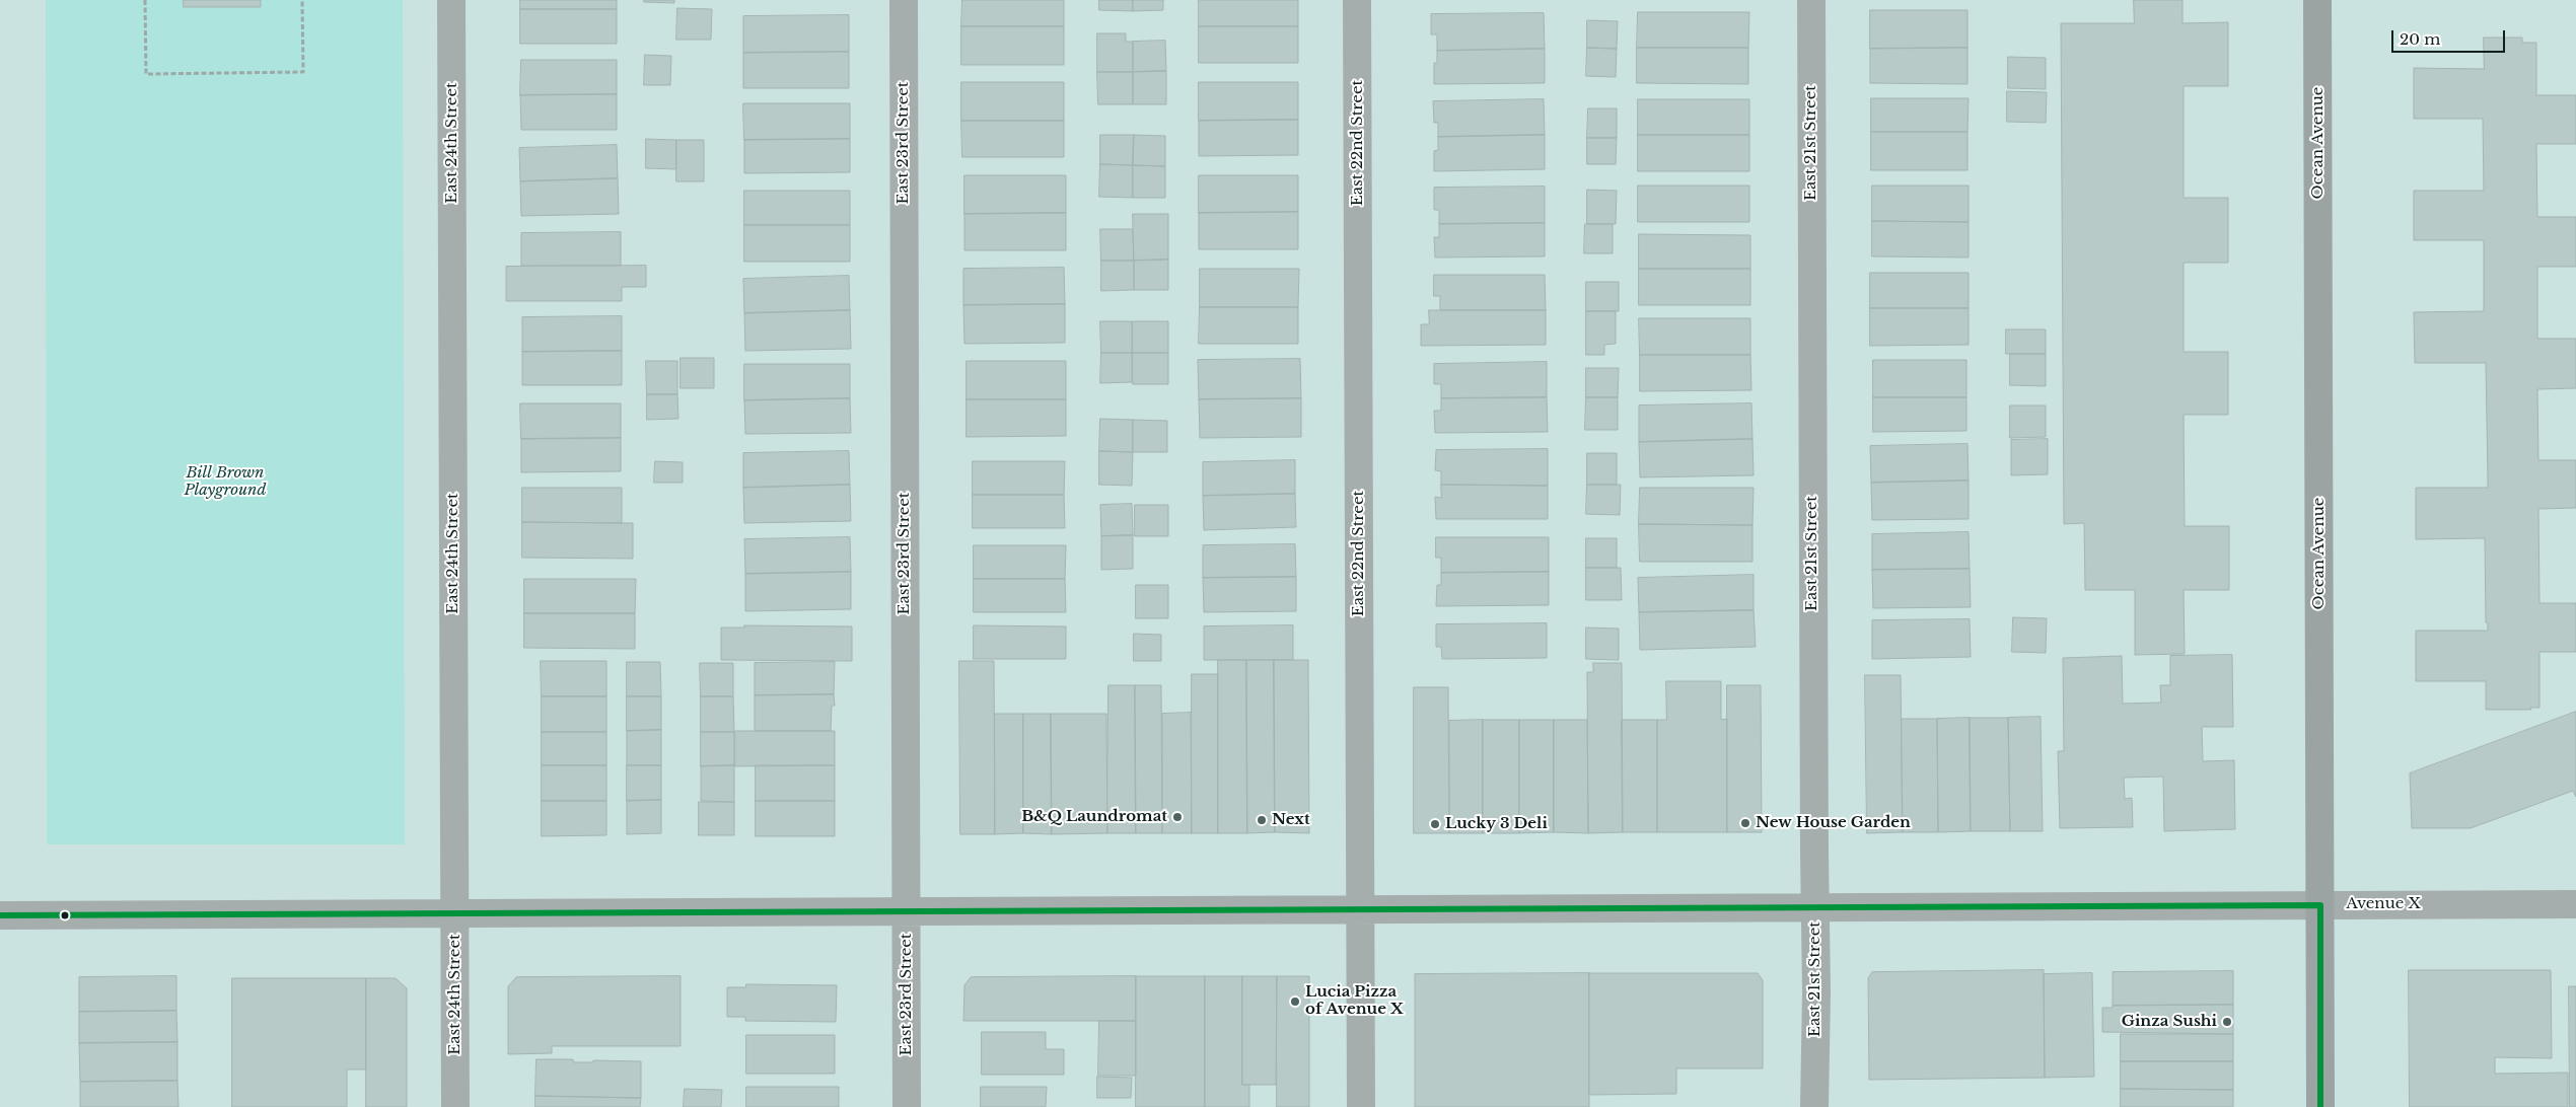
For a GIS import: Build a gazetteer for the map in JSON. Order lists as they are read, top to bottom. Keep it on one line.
{"streets":{"main road":["Ocean Avenue"],"street":["East 24th Street","East 23rd Street","East 22nd Street","East 21st Street","Avenue X"]},"crossings":[["East 24th Street","Avenue X"],["East 23rd Street","Avenue X"],["East 22nd Street","Avenue X"],["East 21st Street","Avenue X"],["Ocean Avenue","Avenue X"]],"parks":["Bill Brown Playground"],"places":["B&Q Laundromat","Next","New House Garden","Lucky 3 Deli","Lucia Pizza of Avenue X","Ginza Sushi"],"scale_bar":"20 m"}
